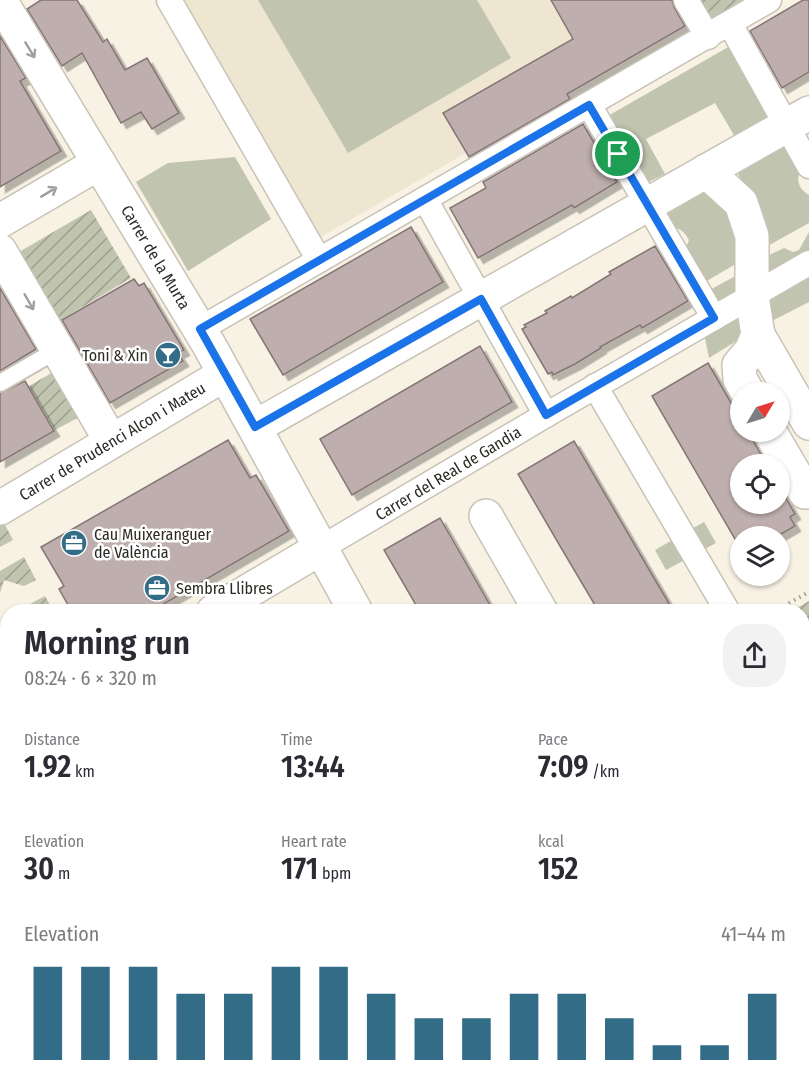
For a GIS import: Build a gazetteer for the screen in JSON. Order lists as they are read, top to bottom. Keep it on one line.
{"streets":{"street":["Carrer de la Murta","Carrer de Prudenci Alcon i Mateu","Carrer del Real de Gandia"]},"crossings":[["Carrer de la Murta","Carrer de Prudenci Alcon i Mateu"],["Carrer de la Murta","Carrer del Real de Gandia"]],"places":{"bar":["Toni & Xin"],"office":["Cau Muixeranguer de València","Sembra Llibres"]},"north":"top right","page":{"heading":["Morning run","08:24 · 6 × 320 m"],"stats":[["Distance","1.92 km"],["Time","13:44"],["Pace","7:09 /km"],["Elevation","30 m"],["Heart rate","171 bpm"],["kcal","152"]],"chart":["Elevation","41–44 m"]}}
